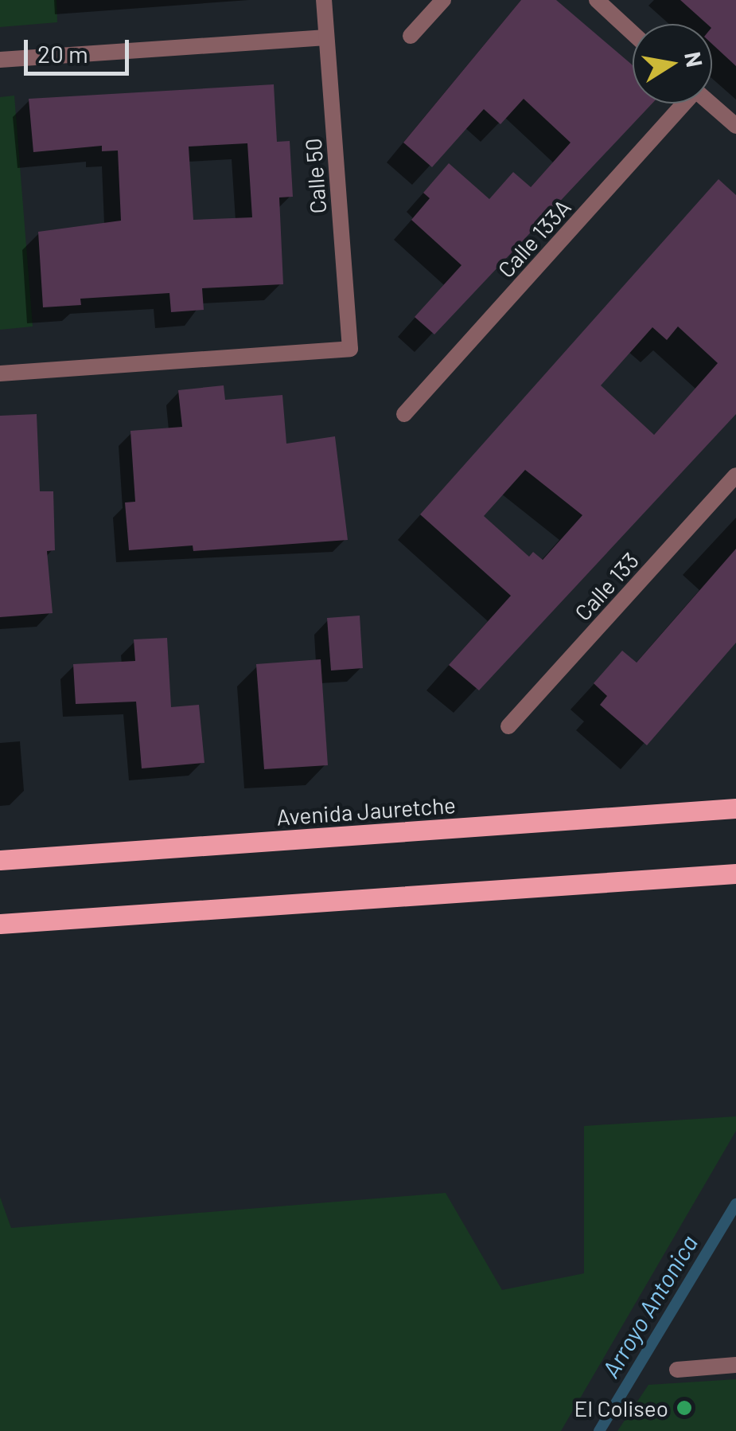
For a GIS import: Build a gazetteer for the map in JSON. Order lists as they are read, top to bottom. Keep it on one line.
{"streets":{"main road":["Avenida Jauretche"],"street":["Calle 50","Calle 133A","Calle 133"]},"water":["Arroyo Antonica"],"places":["El Coliseo"],"scale_bar":"20 m","north":"right"}
